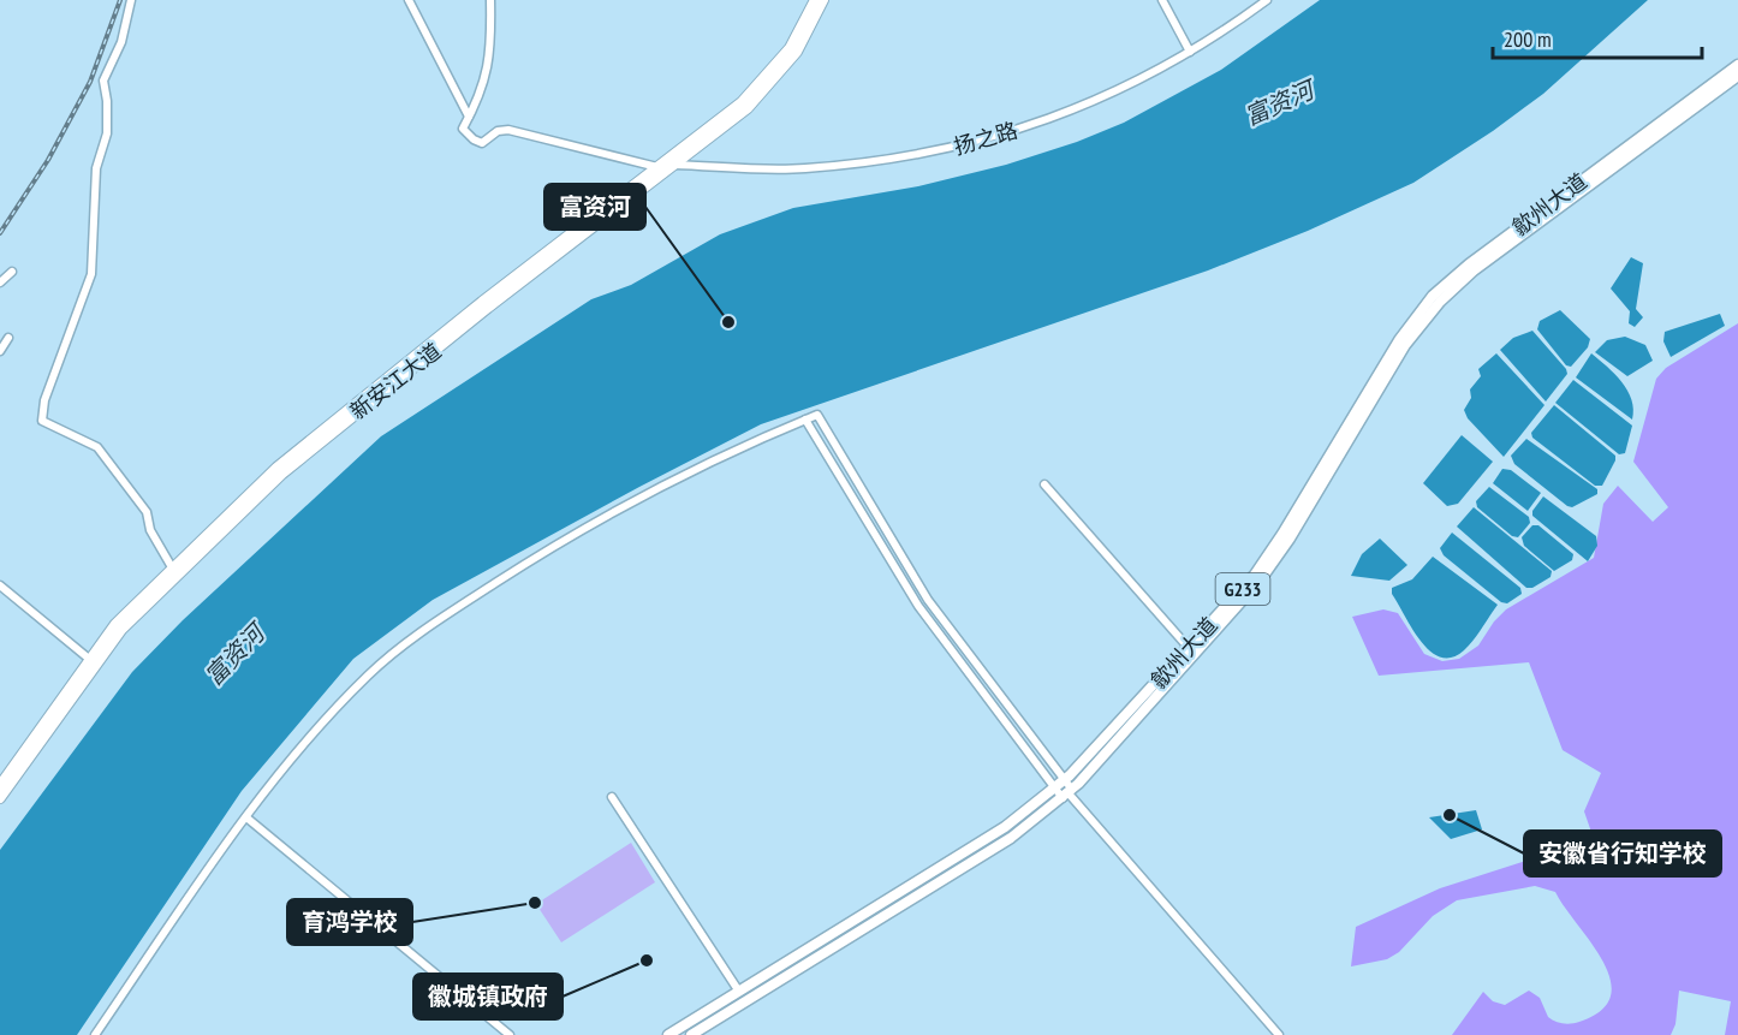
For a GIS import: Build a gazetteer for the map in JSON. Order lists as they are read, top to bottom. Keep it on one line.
{"streets":{"highway":["歙州大道","G233"],"main road":["新安江大道"],"street":["扬之路"]},"crossings":[["扬之路","新安江大道"]],"water":["富资河"],"places":["富资河","安徽省行知学校","育鸿学校","徽城镇政府"],"scale_bar":"200 m"}
